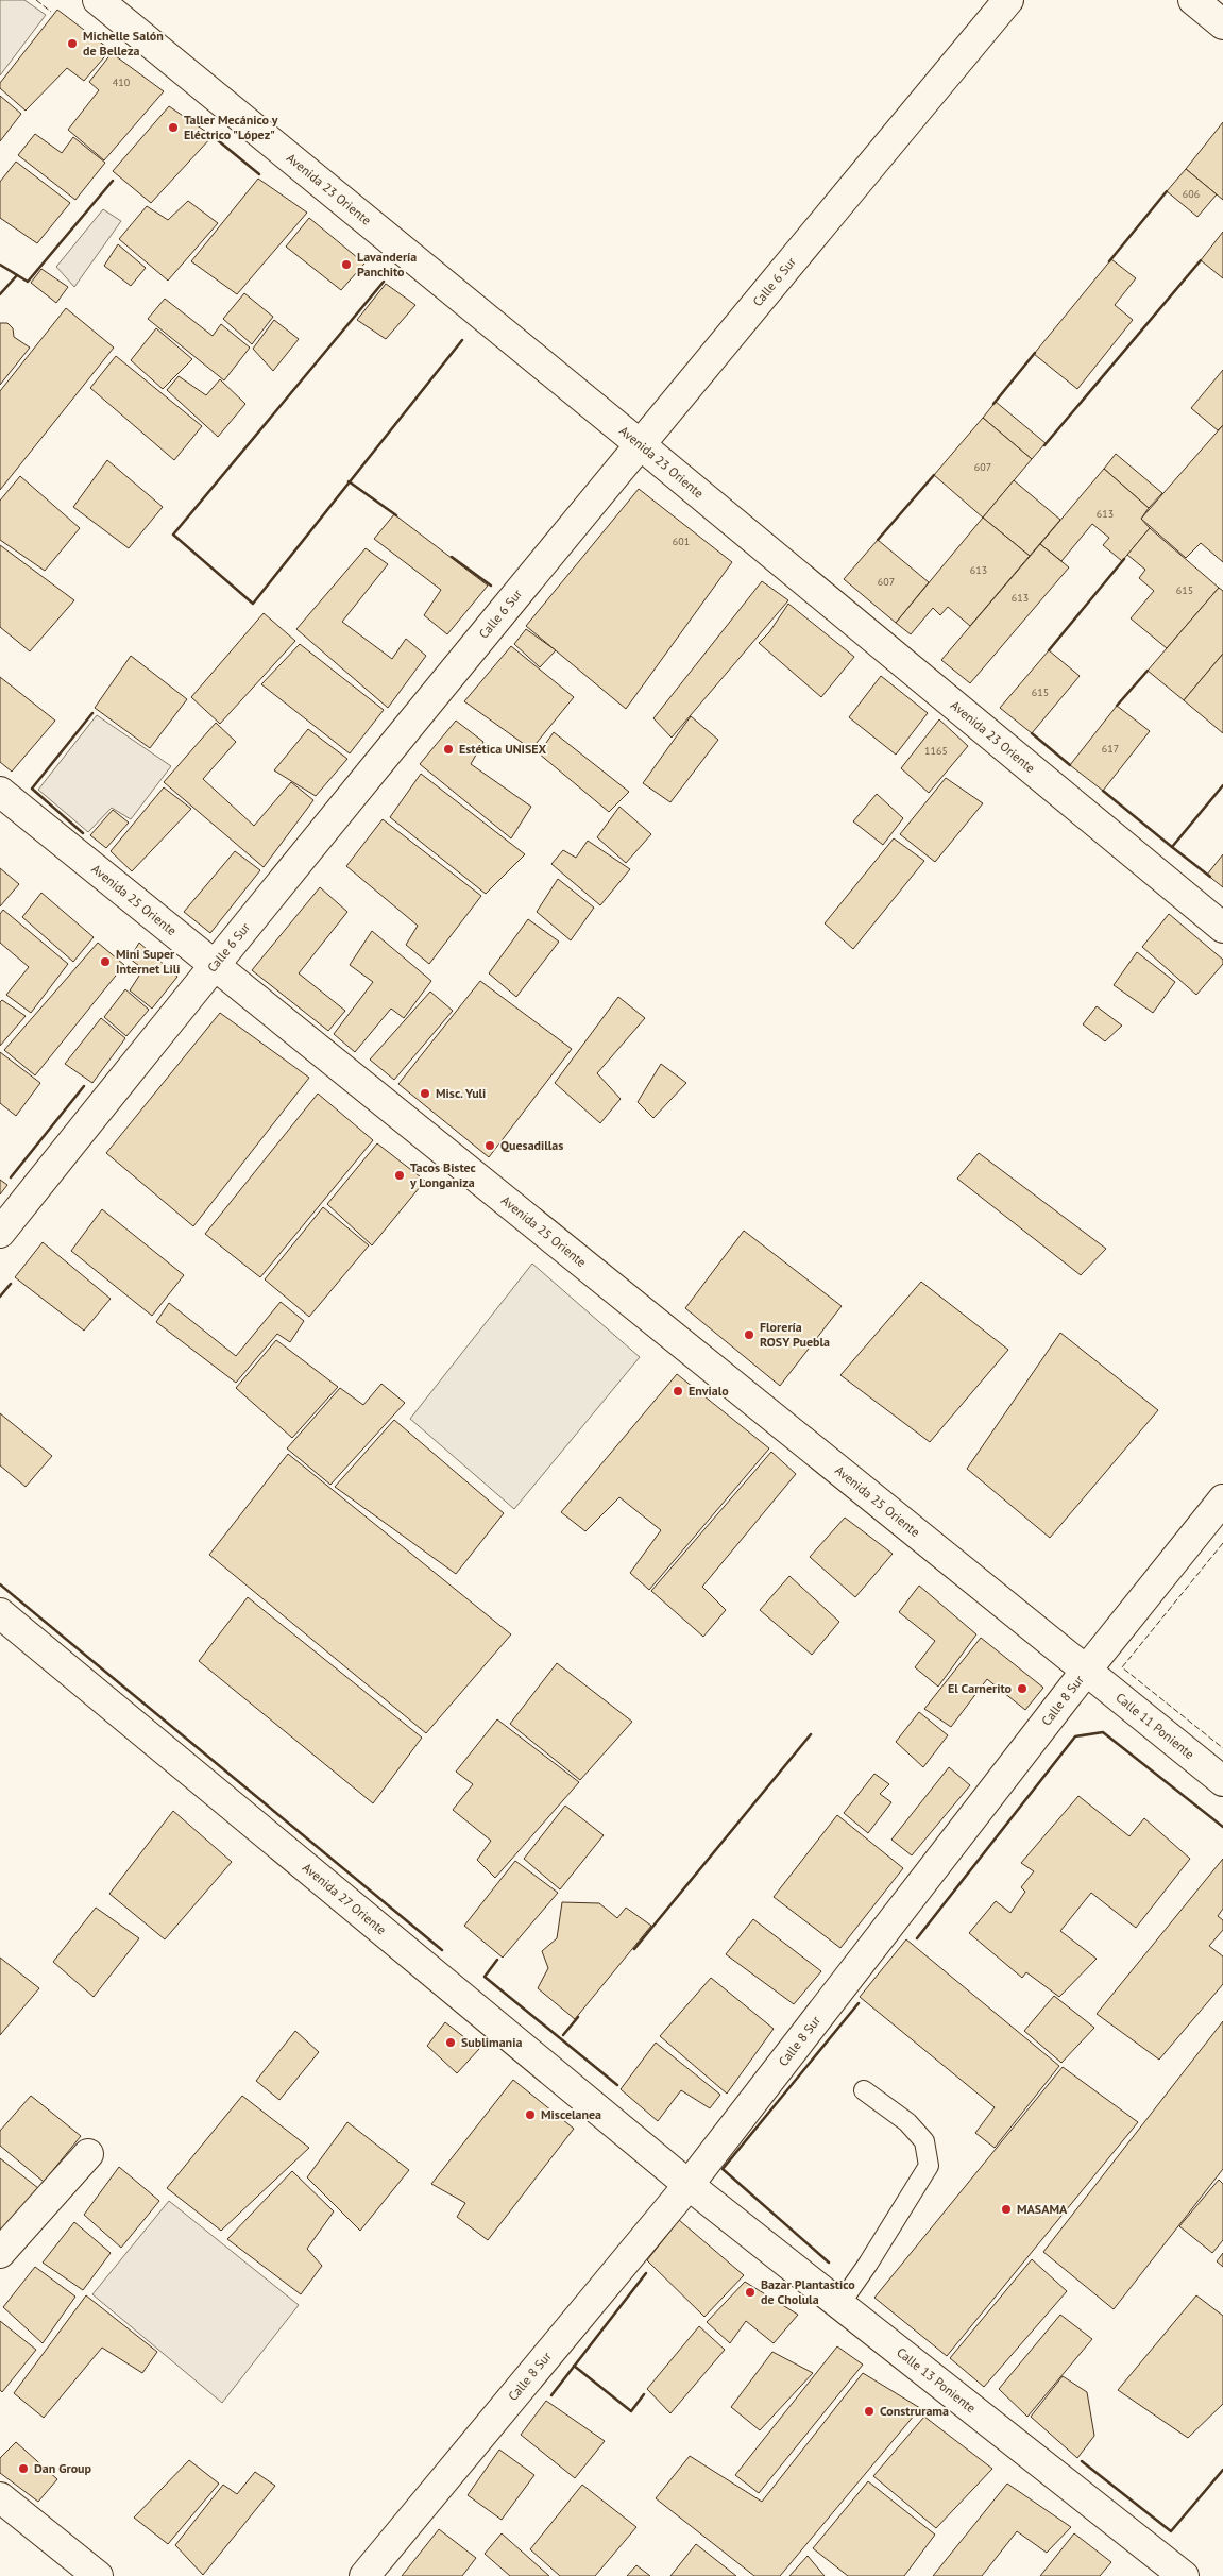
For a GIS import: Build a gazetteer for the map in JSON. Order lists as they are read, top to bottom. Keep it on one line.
{"streets":{"street":["Avenida 23 Oriente","Calle 6 Sur","Avenida 25 Oriente","Calle 8 Sur","Calle 11 Poniente","Avenida 27 Oriente","Calle 13 Poniente"]},"crossings":[["Avenida 23 Oriente","Calle 6 Sur"],["Calle 6 Sur","Avenida 25 Oriente"],["Avenida 25 Oriente","Calle 8 Sur"],["Avenida 25 Oriente","Calle 11 Poniente"],["Calle 8 Sur","Calle 11 Poniente"],["Calle 8 Sur","Avenida 27 Oriente"],["Calle 8 Sur","Calle 13 Poniente"],["Avenida 27 Oriente","Calle 13 Poniente"]],"places":["Michelle Salón de Belleza","Taller Mecánico y Eléctrico \"López\"","Lavandería Panchito","Estética UNISEX","Mini Super Internet Lili","Misc. Yuli","Quesadillas","Tacos Bistec y Longaniza","Florería ROSY Puebla","Envialo","El Carnerito","Sublimania","Miscelanea","MASAMA","Bazar Plantastico de Cholula","Construrama","Dan Group"],"house_numbers":["410","606","607","613","601","613","607","615","613","615","617","1165"]}
